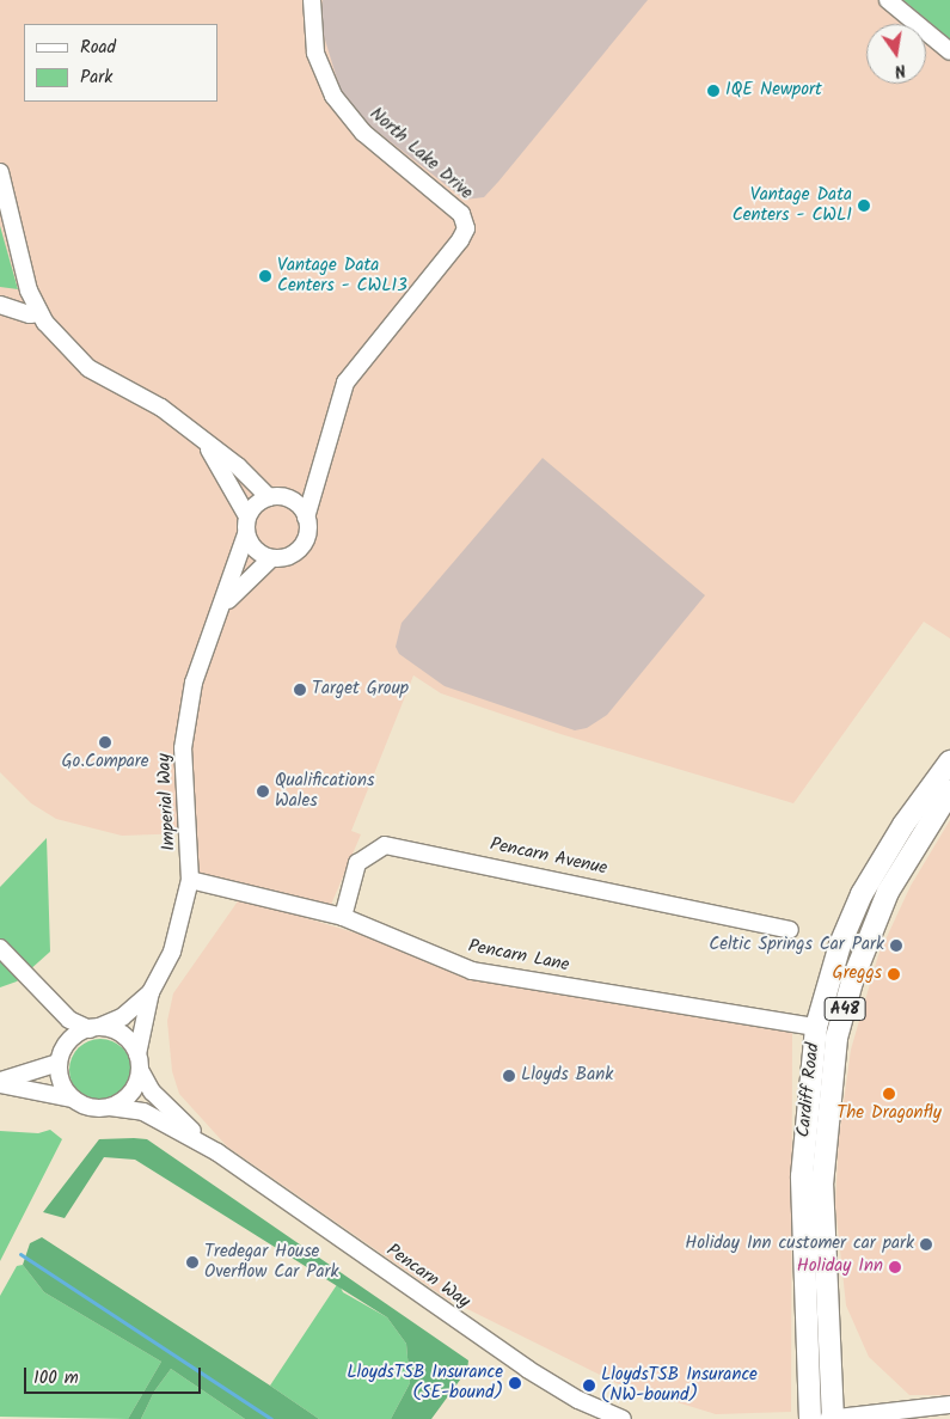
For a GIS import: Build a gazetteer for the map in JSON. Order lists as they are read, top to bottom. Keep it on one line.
{"streets":{"main road":["A48","Cardiff Road"],"street":["North Lake Drive","Imperial Way","Pencarn Avenue","Pencarn Lane","Pencarn Way"]},"crossings":[["North Lake Drive","Imperial Way"],["Imperial Way","Pencarn Lane"],["Imperial Way","Pencarn Way"],["Pencarn Avenue","Pencarn Lane"],["Pencarn Lane","Cardiff Road"]],"places":["IQE Newport","Vantage Data Centers - CWL1","Vantage Data Centers - CWL13","Target Group","Go.Compare","Qualifications Wales","Celtic Springs Car Park","Greggs","Lloyds Bank","The Dragonfly","Holiday Inn customer car park","Tredegar House Overflow Car Park","Holiday Inn","LloydsTSB Insurance (SE-bound)","LloydsTSB Insurance (NW-bound)"],"legend":["Road","Park"],"scale_bar":"100 m","north":"bottom"}
